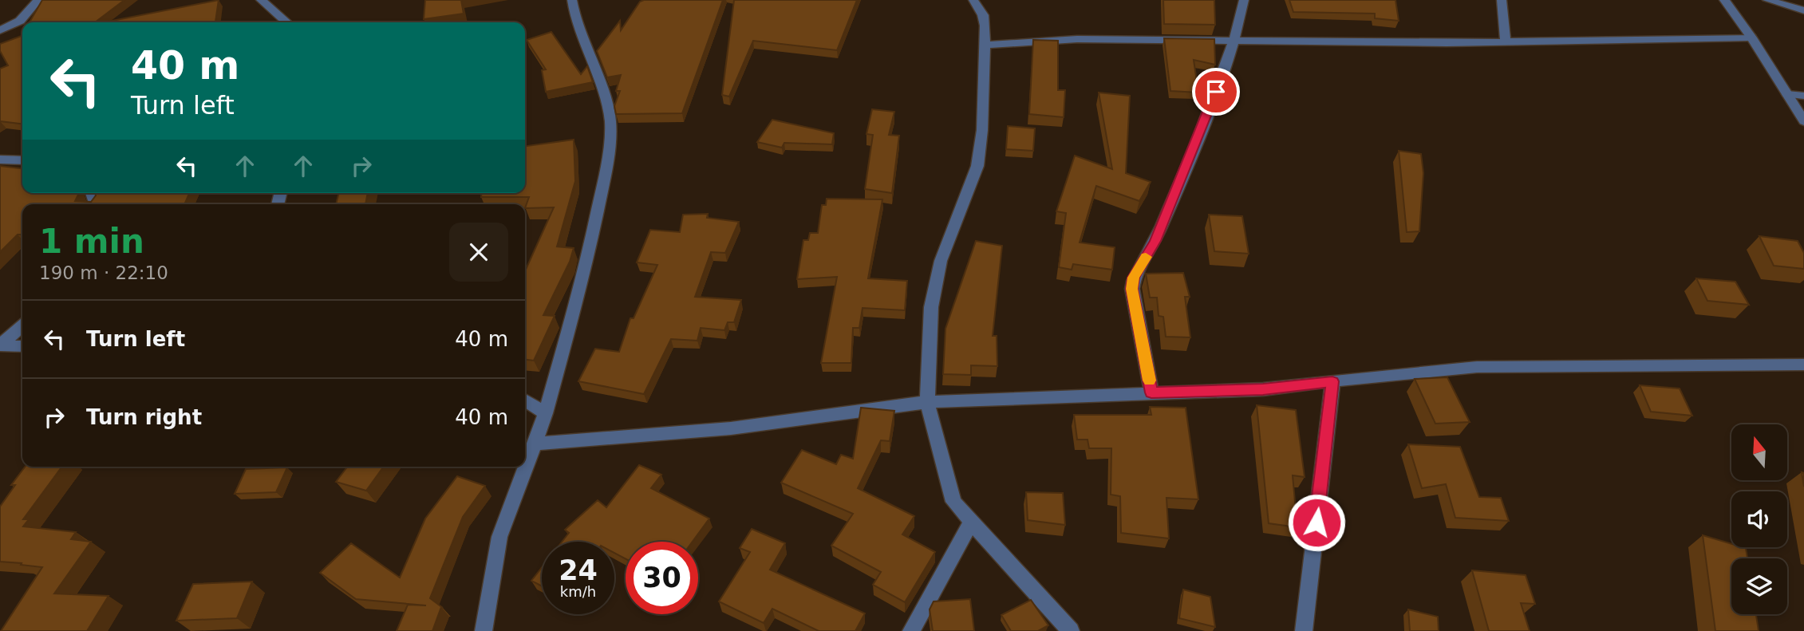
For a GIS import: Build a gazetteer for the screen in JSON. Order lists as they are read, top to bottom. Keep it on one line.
{"north":"top","page":{"turn":["40 m","Turn left"],"heading":["1 min","190 m · 22:10"],"list":[{"name":"Turn left","value":"40 m"},{"name":"Turn right","value":"40 m"}],"speed":"24 km/h","limit":"30"}}
